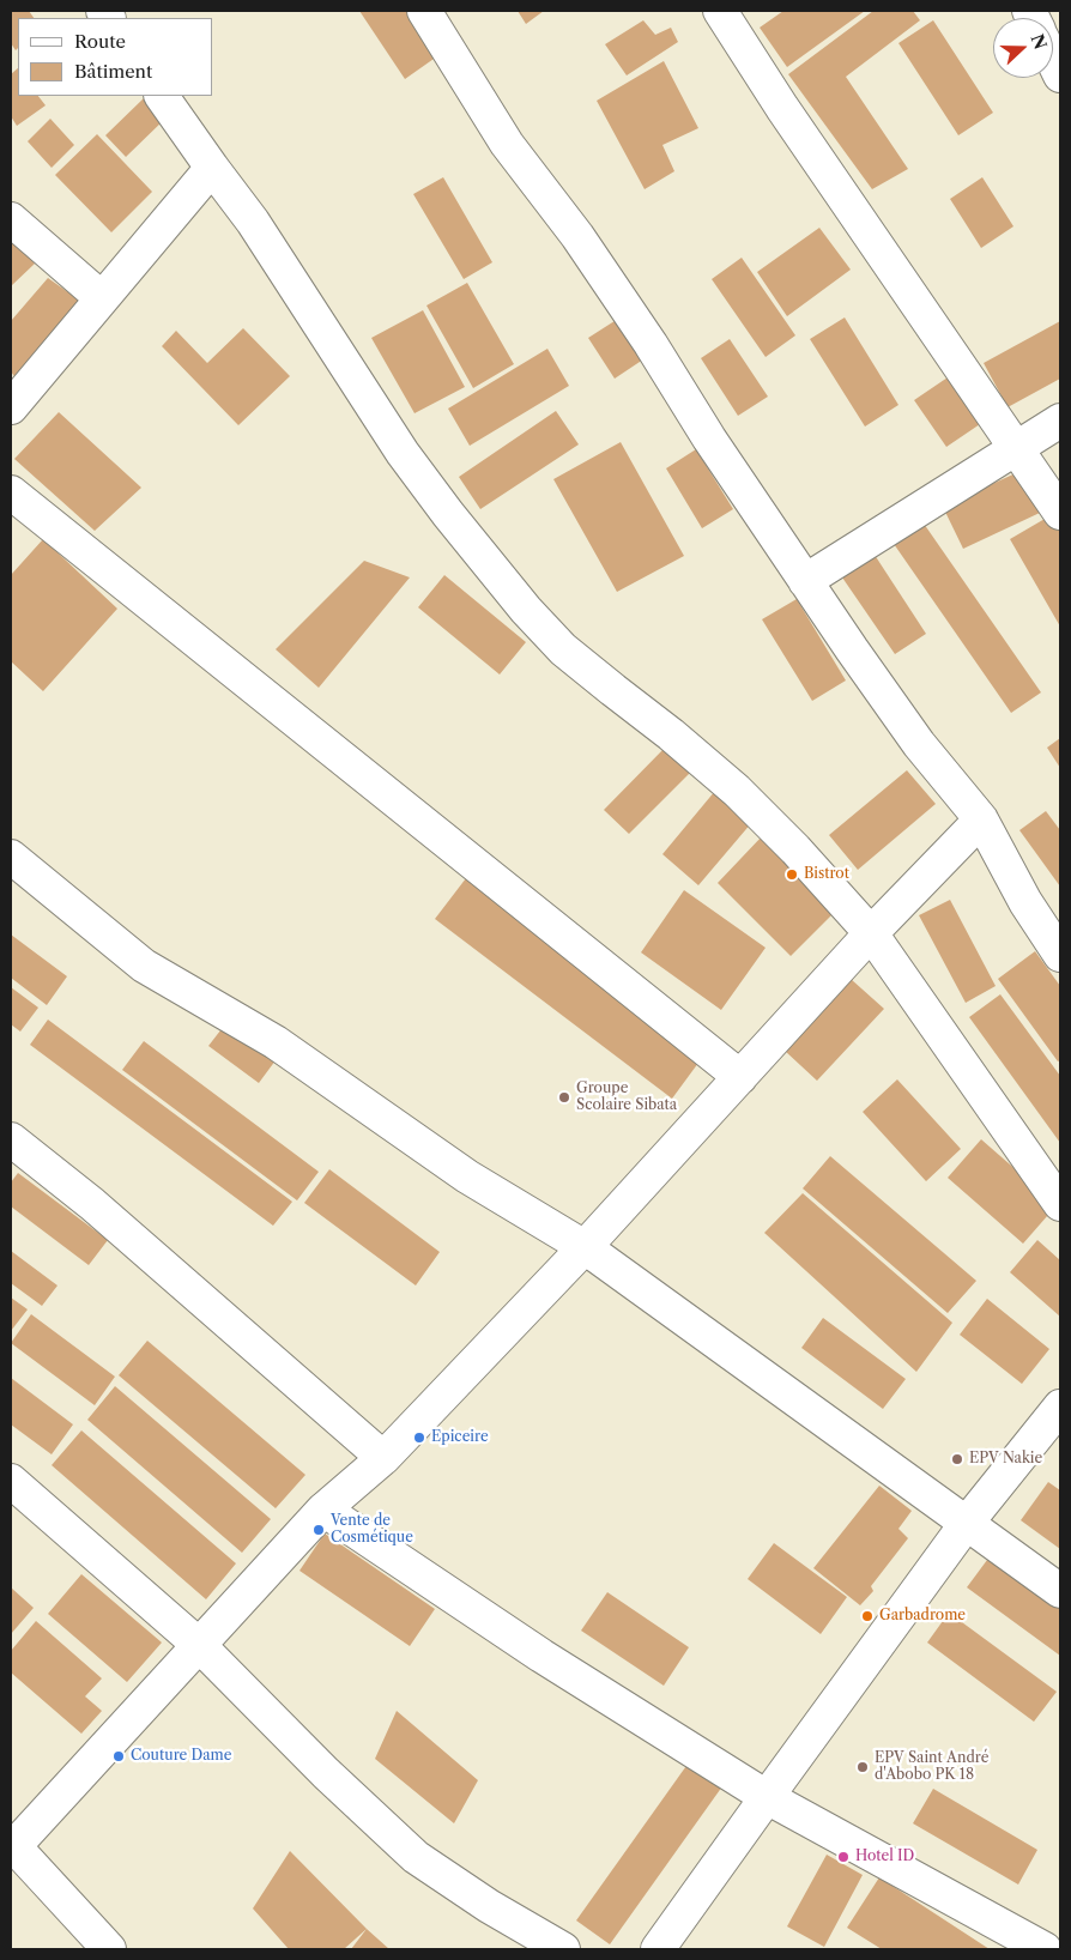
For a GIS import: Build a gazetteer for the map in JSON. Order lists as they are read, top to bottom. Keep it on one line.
{"places":["Bistrot","Groupe Scolaire Sibata","Epiceire","EPV Nakie","Vente de Cosmétique","Garbadrome","Couture Dame","EPV Saint André d'Abobo PK 18","Hotel ID"],"legend":["Route","Bâtiment"],"north":"right"}
